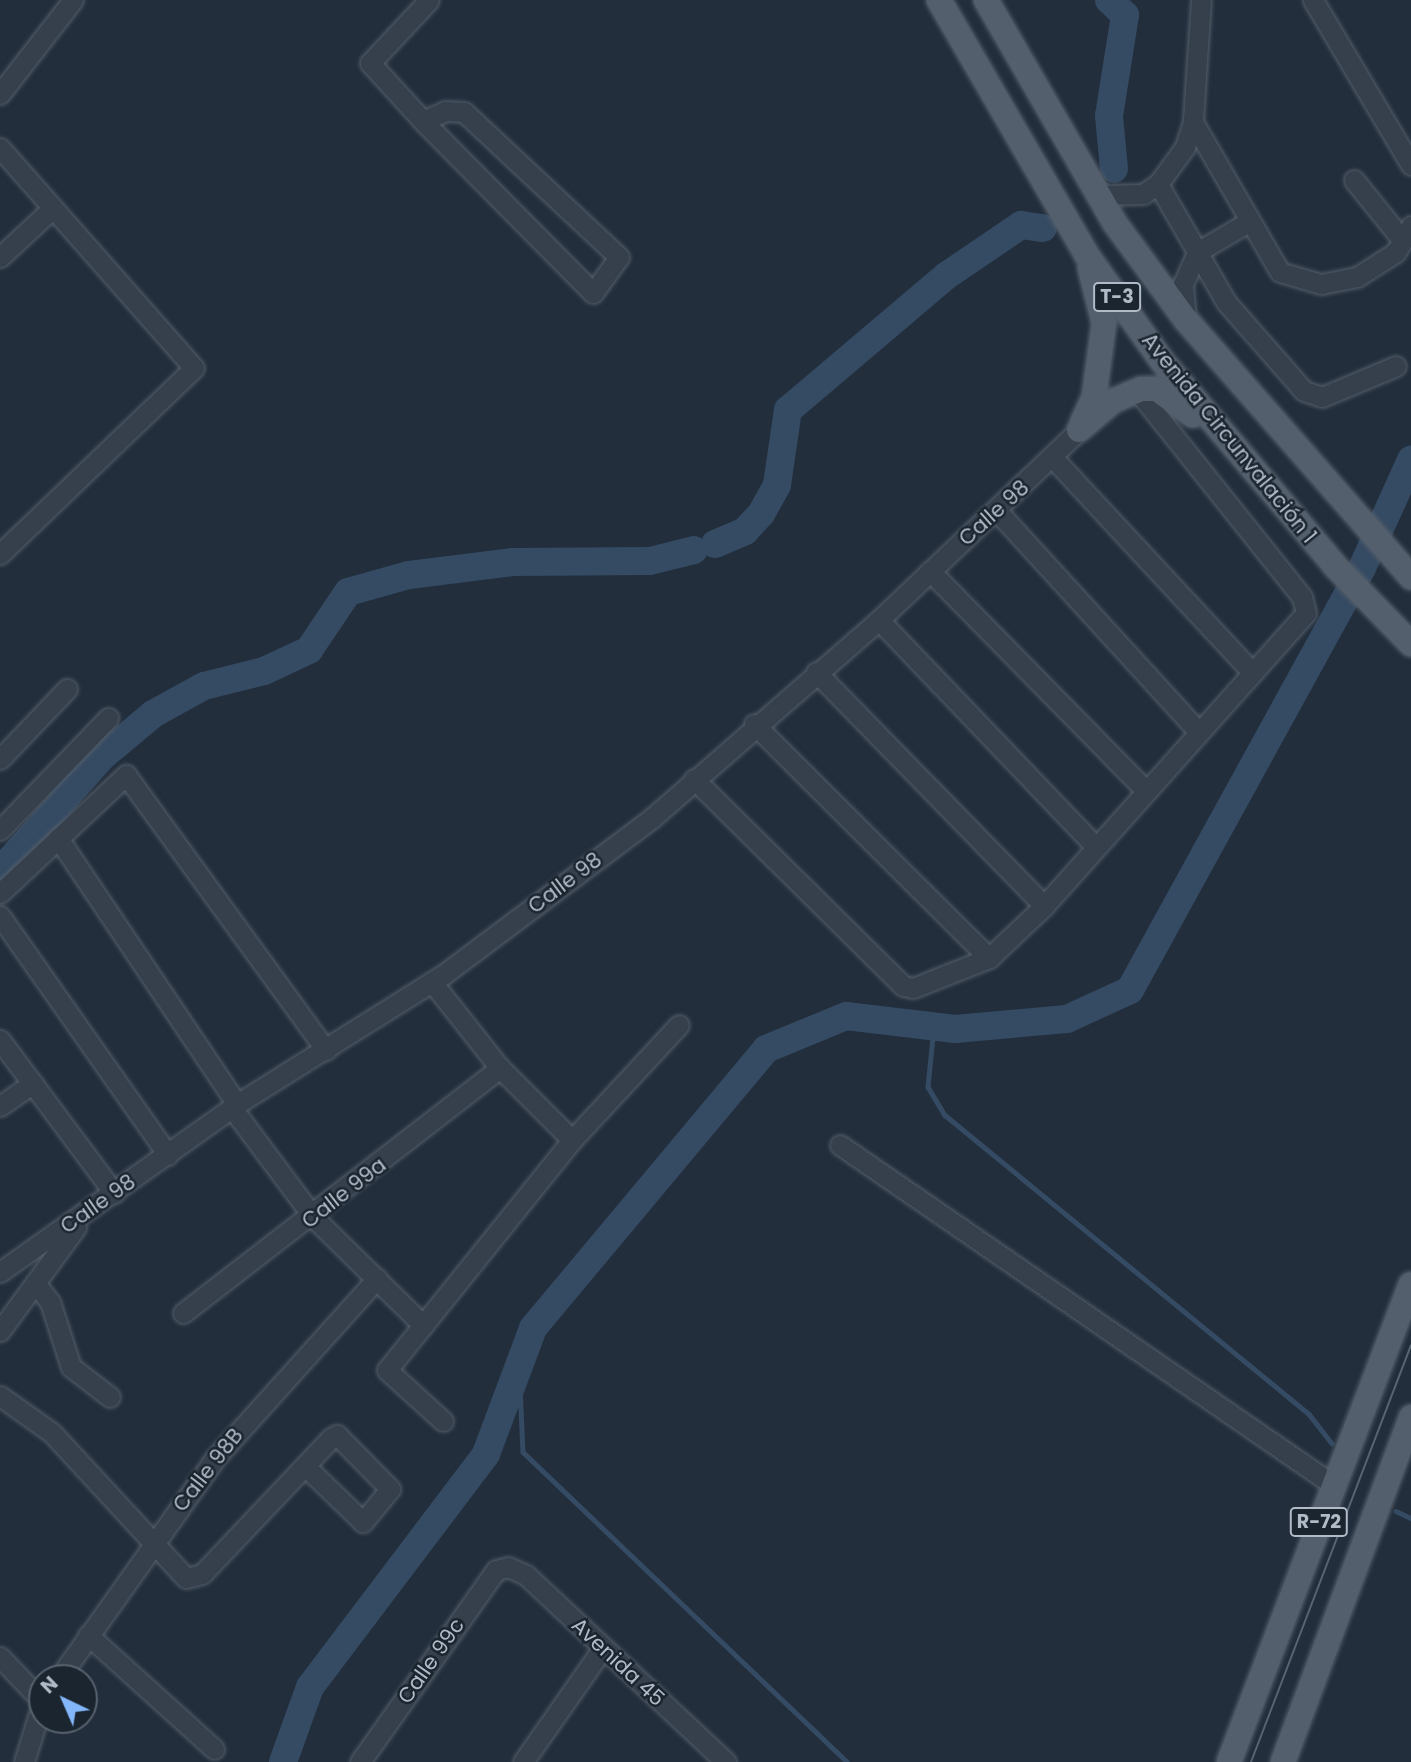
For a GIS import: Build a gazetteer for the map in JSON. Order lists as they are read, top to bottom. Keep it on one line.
{"streets":{"main road":["T-3","Avenida Circunvalación 1","R-72"],"street":["Calle 98","Calle 99a","Calle 98B","Calle 99c","Avenida 45"]},"crossings":[["Calle 99c","Avenida 45"]],"north":"top left"}
